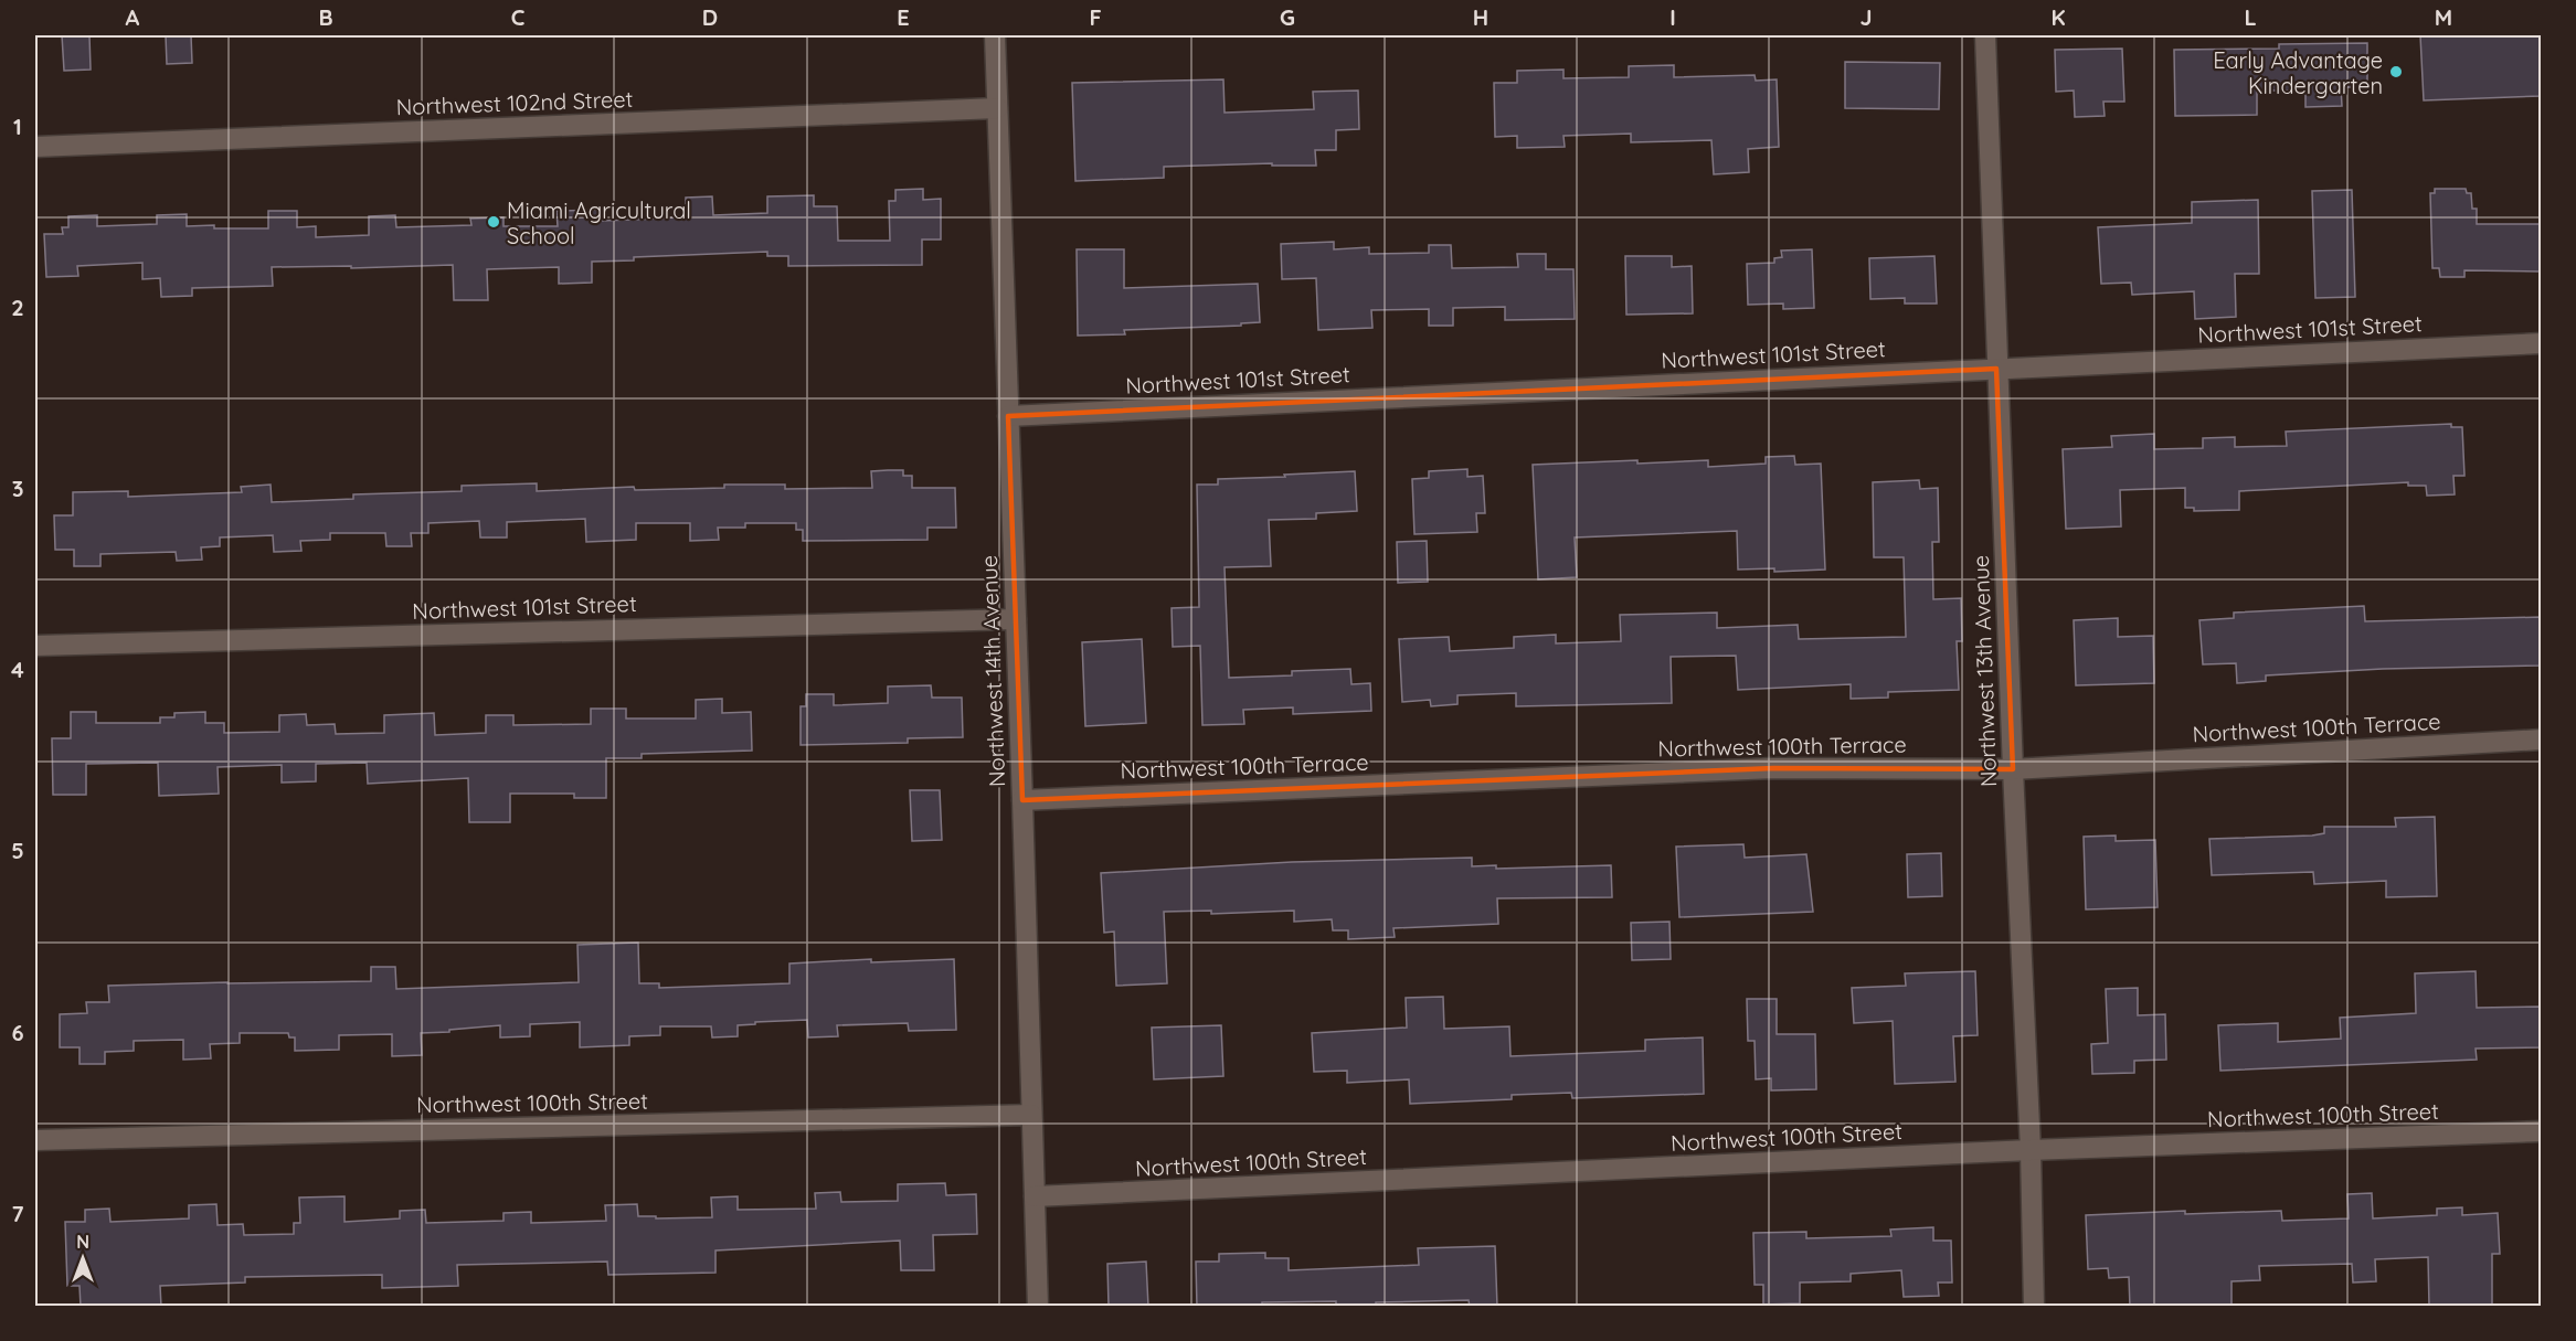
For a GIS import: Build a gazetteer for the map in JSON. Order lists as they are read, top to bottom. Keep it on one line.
{"streets":{"street":["Northwest 102nd Street","Northwest 101st Street","Northwest 14th Avenue","Northwest 13th Avenue","Northwest 100th Terrace","Northwest 100th Street"]},"crossings":[["Northwest 102nd Street","Northwest 14th Avenue"],["Northwest 101st Street","Northwest 14th Avenue"],["Northwest 101st Street","Northwest 13th Avenue"],["Northwest 14th Avenue","Northwest 100th Terrace"],["Northwest 14th Avenue","Northwest 100th Street"],["Northwest 13th Avenue","Northwest 100th Terrace"],["Northwest 13th Avenue","Northwest 100th Street"]],"places":["Early Advantage Kindergarten","Miami Agricultural School"],"north":"top","grid":{"columns":["A","B","C","D","E","F","G","H","I","J","K","L","M"],"rows":["1","2","3","4","5","6","7"]}}
